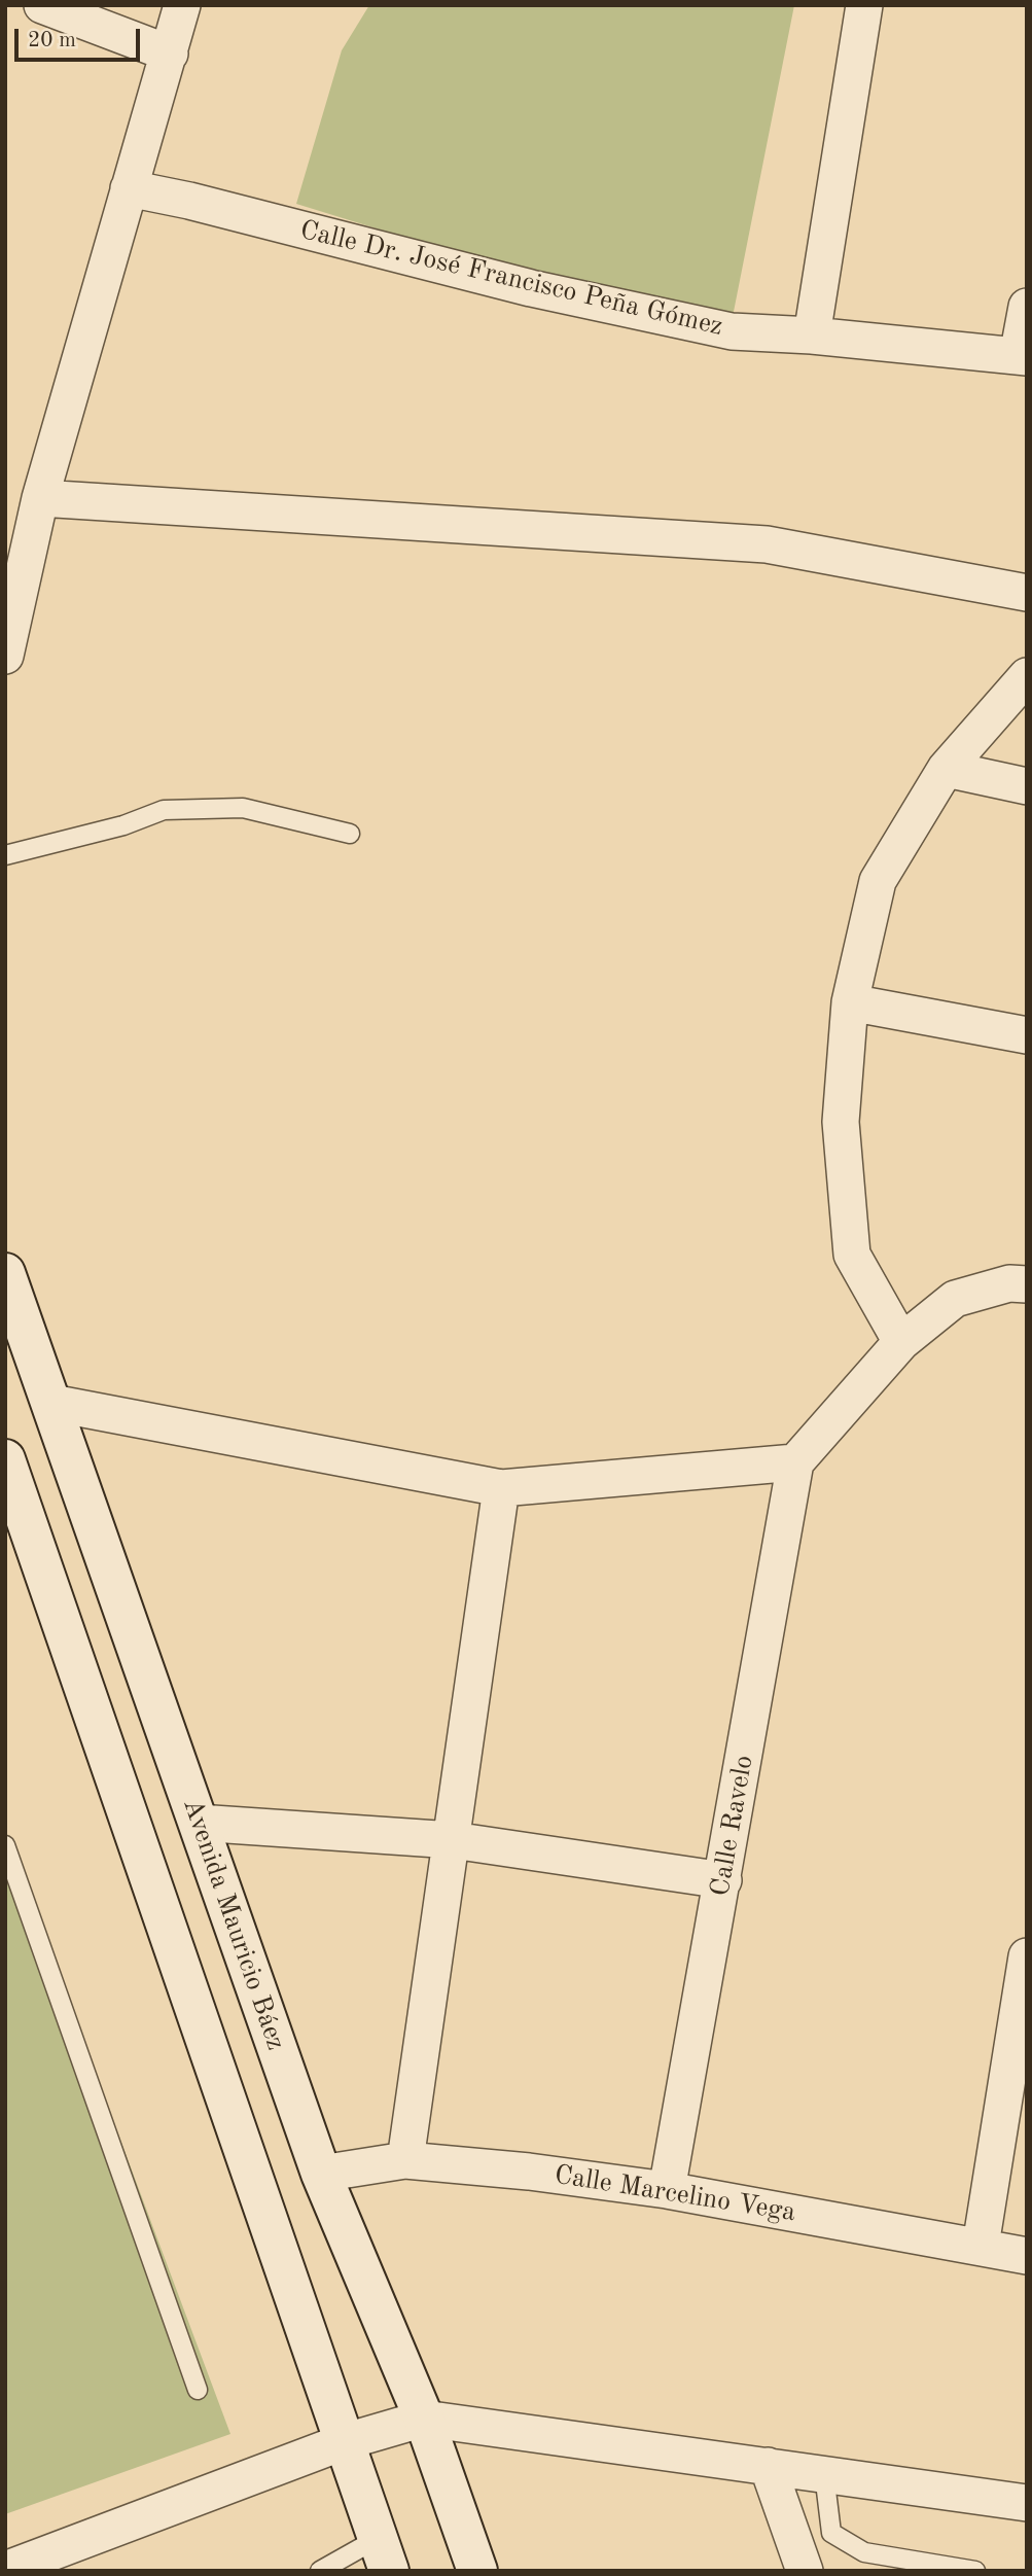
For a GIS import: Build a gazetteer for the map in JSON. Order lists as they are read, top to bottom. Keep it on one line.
{"streets":{"main road":["Avenida Mauricio Báez"],"street":["Calle Dr. José Francisco Peña Gómez","Calle Ravelo","Calle Marcelino Vega"]},"crossings":[["Calle Ravelo","Calle Marcelino Vega"],["Avenida Mauricio Báez","Calle Marcelino Vega"]],"scale_bar":"20 m"}
